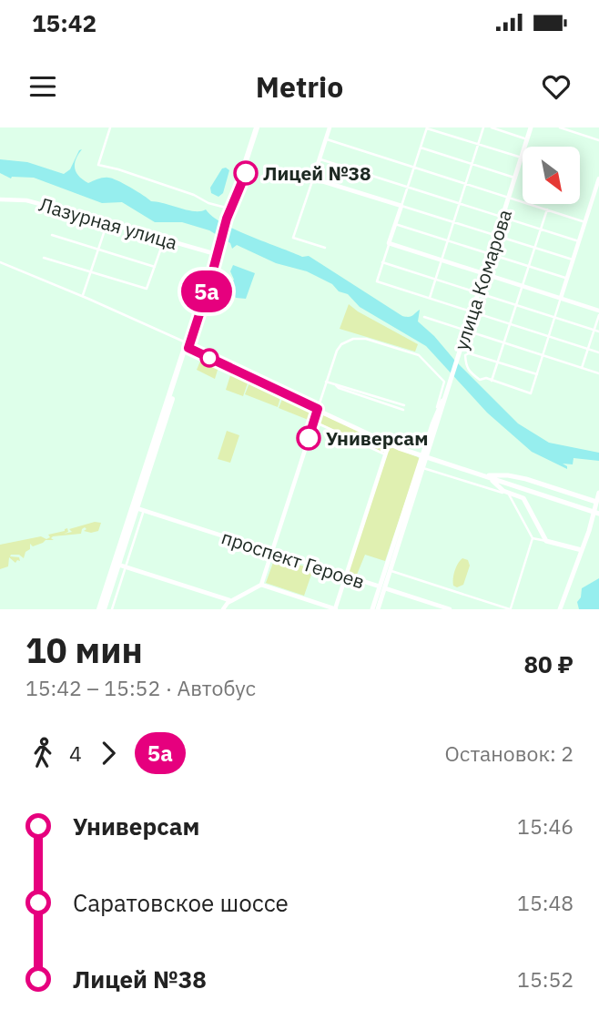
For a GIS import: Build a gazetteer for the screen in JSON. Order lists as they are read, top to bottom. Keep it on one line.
{"streets":{"main road":["улица Комарова"],"street":["Лазурная улица","проспект Героев"]},"places":["Лицей №38","Универсам"],"lines":["bus line 5а"],"north":"bottom right","page":{"status":"15:42","header":"Metrio","on_map":"5а","heading":["10 мин","15:42 – 15:52 · Автобус","80 ₽"],"legs":["4","5а","Остановок: 2"],"list":[{"name":"Универсам","value":"15:46"},{"name":"Саратовское шоссе","value":"15:48"},{"name":"Лицей №38","value":"15:52"}]}}
